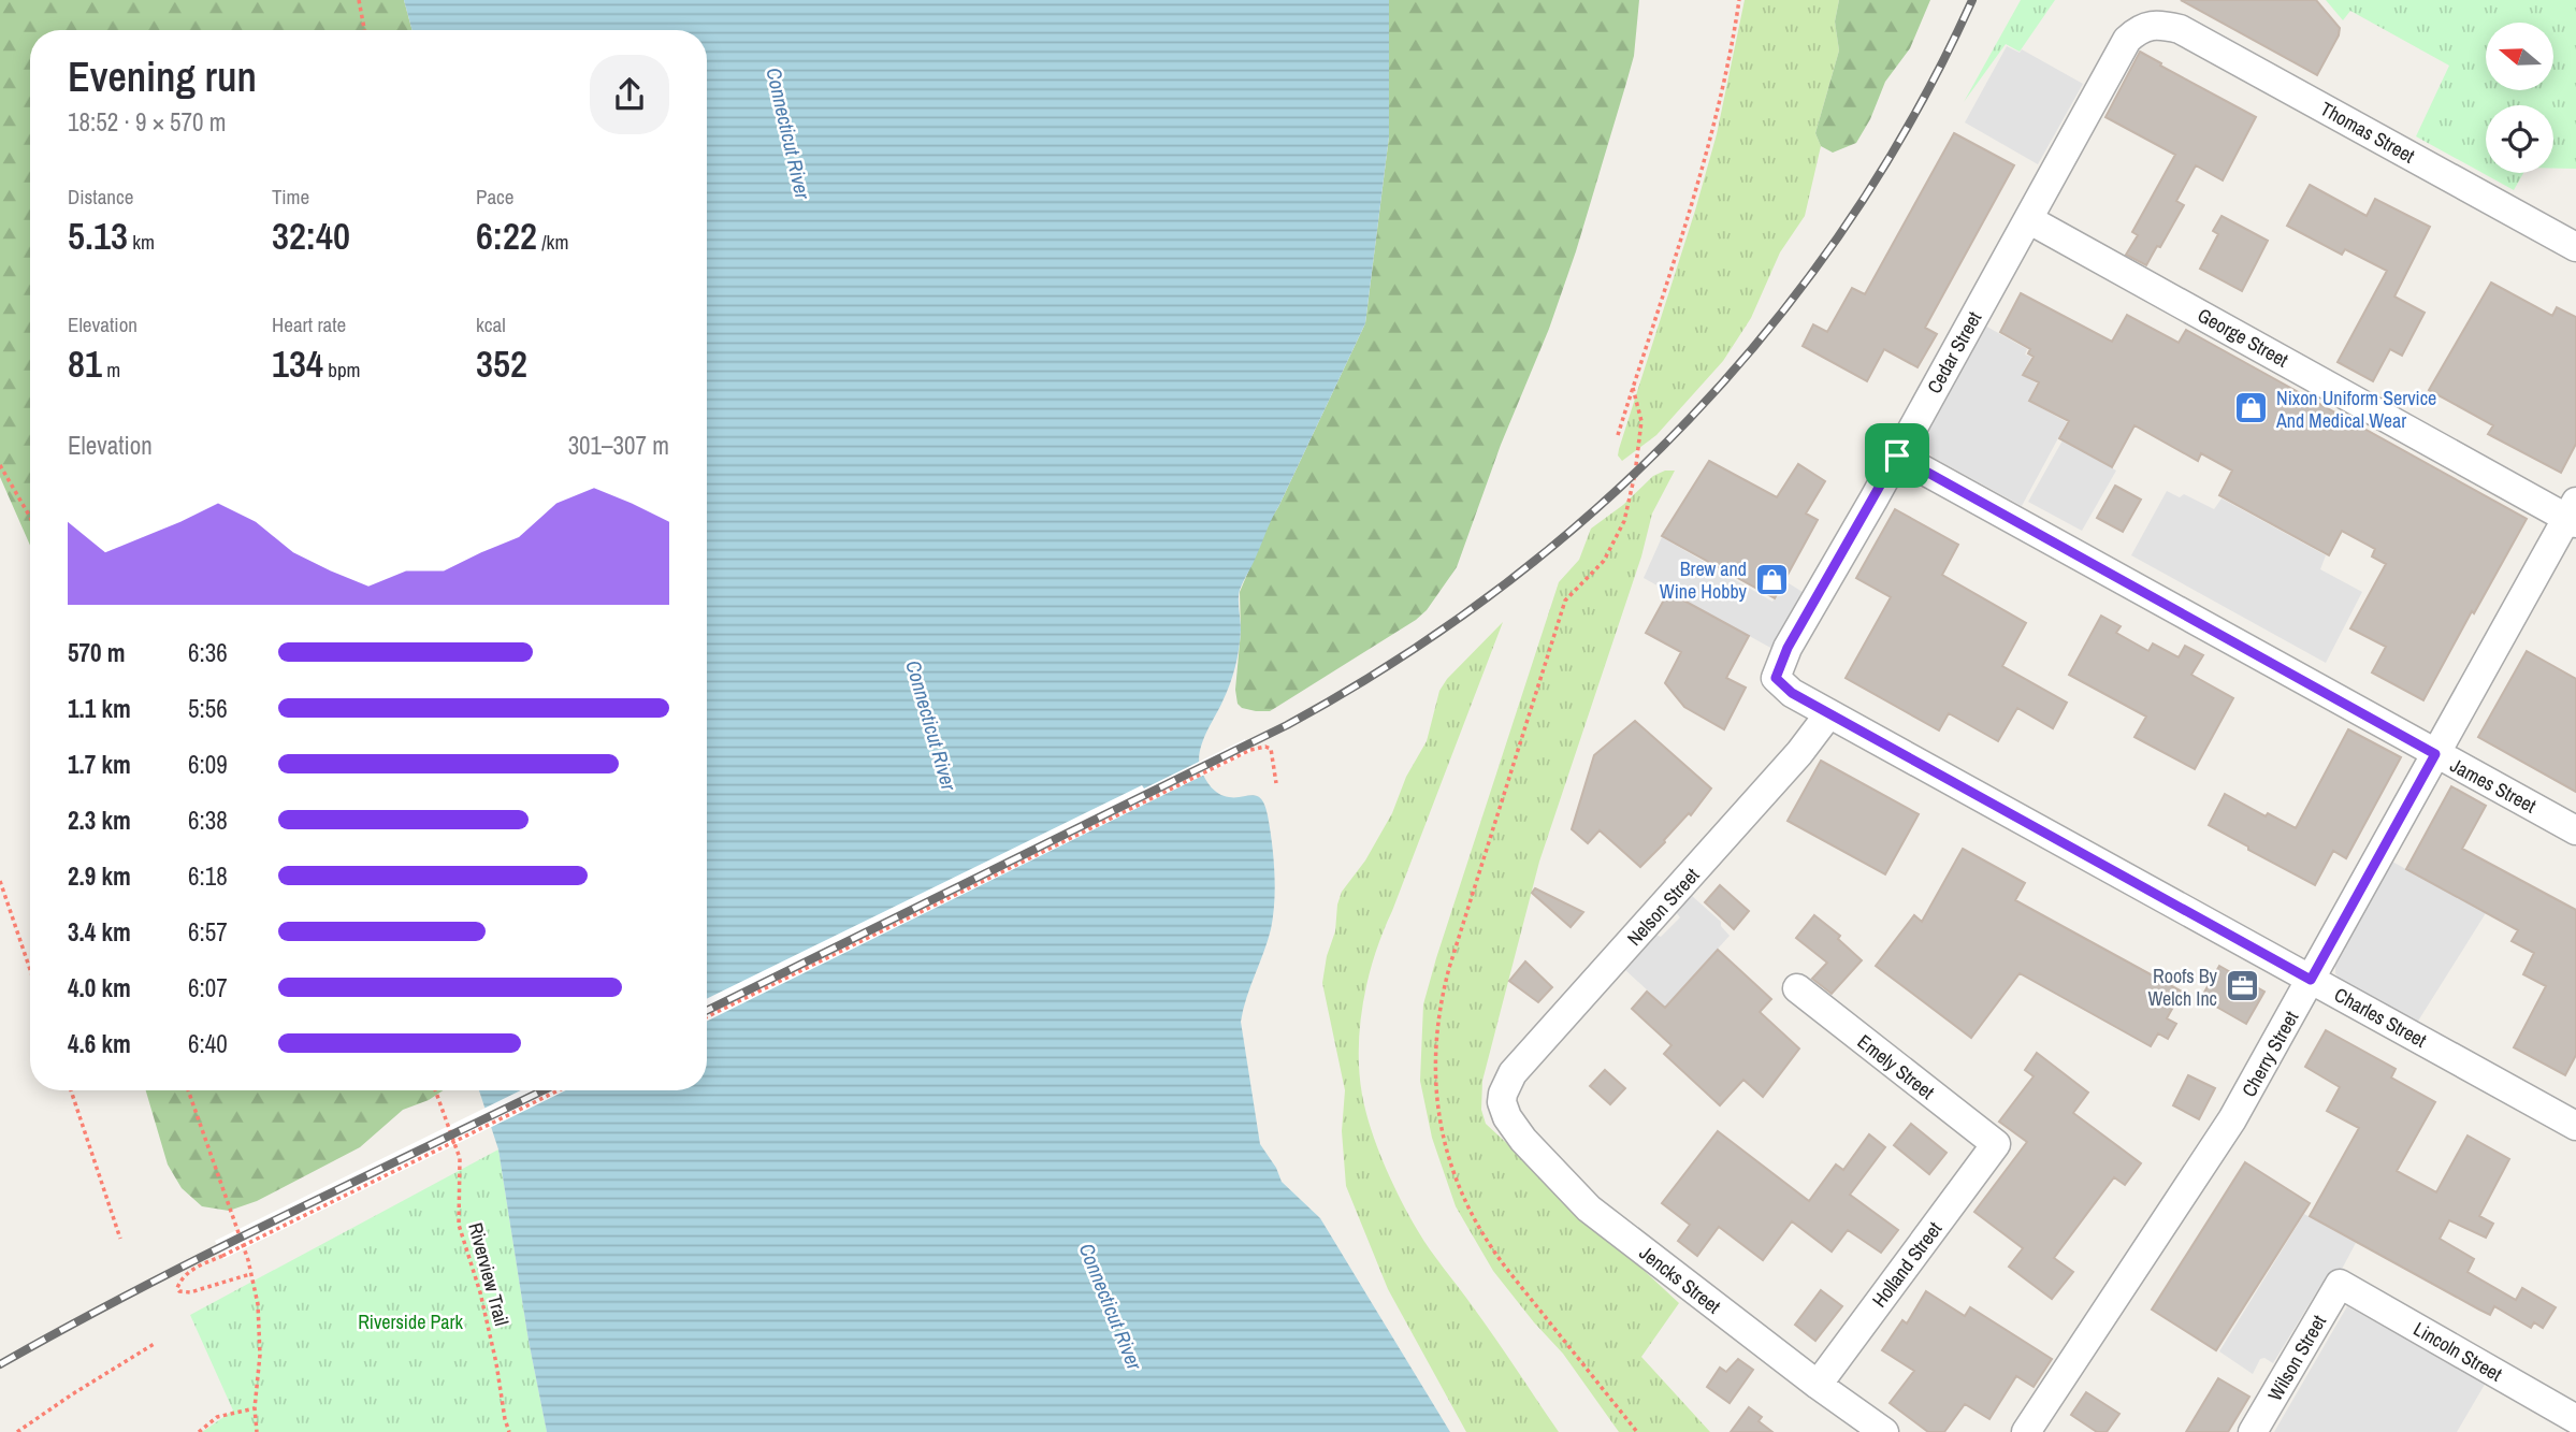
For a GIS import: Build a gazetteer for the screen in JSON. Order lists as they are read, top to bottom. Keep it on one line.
{"streets":{"street":["Thomas Street","George Street","Cedar Street","James Street","Nelson Street","Charles Street","Cherry Street","Emely Street","Holland Street","Jencks Street","Lincoln Street","Wilson Street"],"path":["Riverview Trail"]},"crossings":[["Thomas Street","Cedar Street"],["George Street","Cedar Street"],["George Street","Cherry Street"],["Cedar Street","James Street"],["Cedar Street","Nelson Street"],["Cedar Street","Charles Street"],["James Street","Cherry Street"],["Nelson Street","Charles Street"],["Nelson Street","Jencks Street"],["Charles Street","Cherry Street"],["Emely Street","Holland Street"],["Holland Street","Jencks Street"],["Lincoln Street","Wilson Street"]],"water":["Connecticut River"],"parks":["Riverside Park"],"places":{"shop":["Nixon Uniform Service And Medical Wear","Brew and Wine Hobby"],"office":["Roofs By Welch Inc"]},"north":"left","page":{"heading":["Evening run","18:52 · 9 × 570 m"],"stats":[["Distance","5.13 km"],["Time","32:40"],["Pace","6:22 /km"],["Elevation","81 m"],["Heart rate","134 bpm"],["kcal","352"]],"chart":["Elevation","301–307 m"],"list":[{"name":"570 m","note":"6:36"},{"name":"1.1 km","note":"5:56"},{"name":"1.7 km","note":"6:09"},{"name":"2.3 km","note":"6:38"},{"name":"2.9 km","note":"6:18"},{"name":"3.4 km","note":"6:57"},{"name":"4.0 km","note":"6:07"},{"name":"4.6 km","note":"6:40"}]}}
